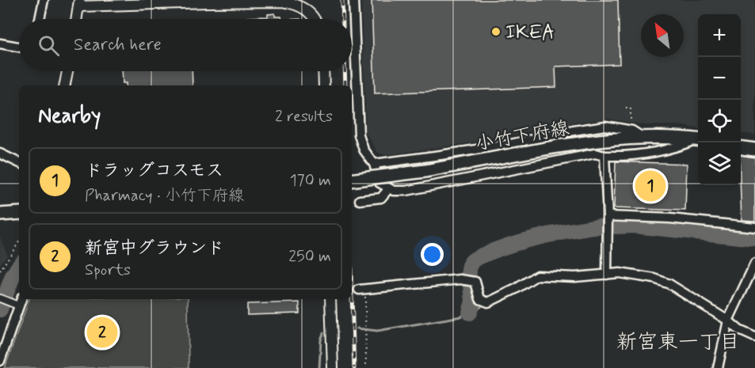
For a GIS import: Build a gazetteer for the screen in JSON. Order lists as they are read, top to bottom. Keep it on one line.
{"streets":{"main road":["小竹下府線"]},"districts":["新宮東一丁目"],"places":["IKEA"],"north":"top left","page":{"map_buttons":["+","−"],"search":"Search here","heading":["Nearby","2 results"],"list":[{"mark":"1","name":"ドラッグコスモス","note":"Pharmacy · 小竹下府線","value":"170 m"},{"mark":"2","name":"新宮中グラウンド","note":"Sports","value":"250 m"}],"pins":["1","2"]}}
